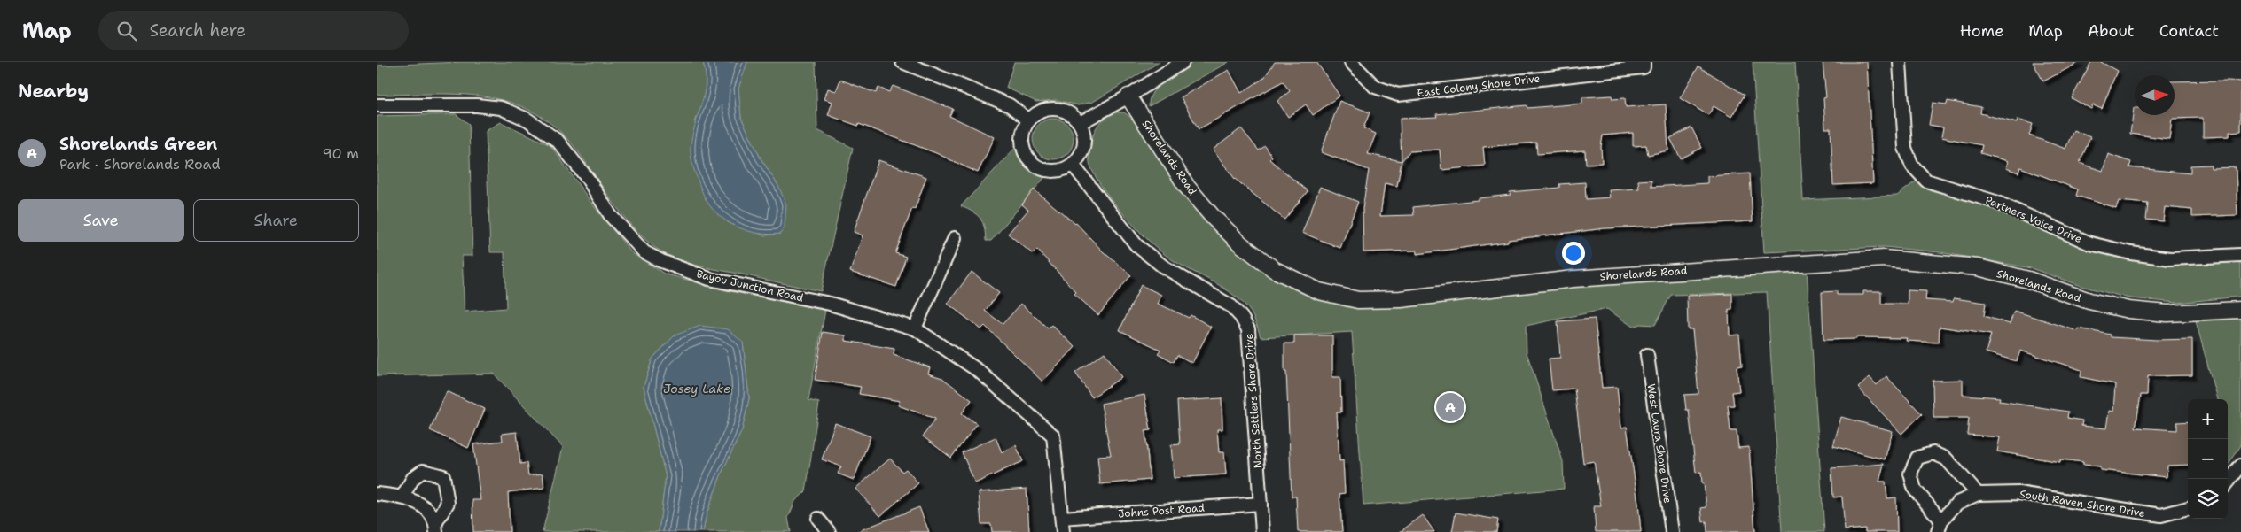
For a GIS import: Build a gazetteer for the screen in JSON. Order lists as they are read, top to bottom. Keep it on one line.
{"streets":{"street":["East Colony Shore Drive","Shorelands Road","Partners Voice Drive","Bayou Junction Road","North Settlers Shore Drive","West Laura Shore Drive","South Raven Shore Drive","Johns Post Road"]},"crossings":[["Bayou Junction Road","Johns Post Road"],["North Settlers Shore Drive","Johns Post Road"]],"water":["Josey Lake"],"north":"right","page":{"header":"Map","search":"Search here","nav":["Home","Map","About","Contact"],"heading":"Nearby","list":[{"mark":"A","name":"Shorelands Green","note":"Park · Shorelands Road","value":"90 m"}],"buttons":["Save","Share"],"pins":"A","map_buttons":["+","−"]}}
